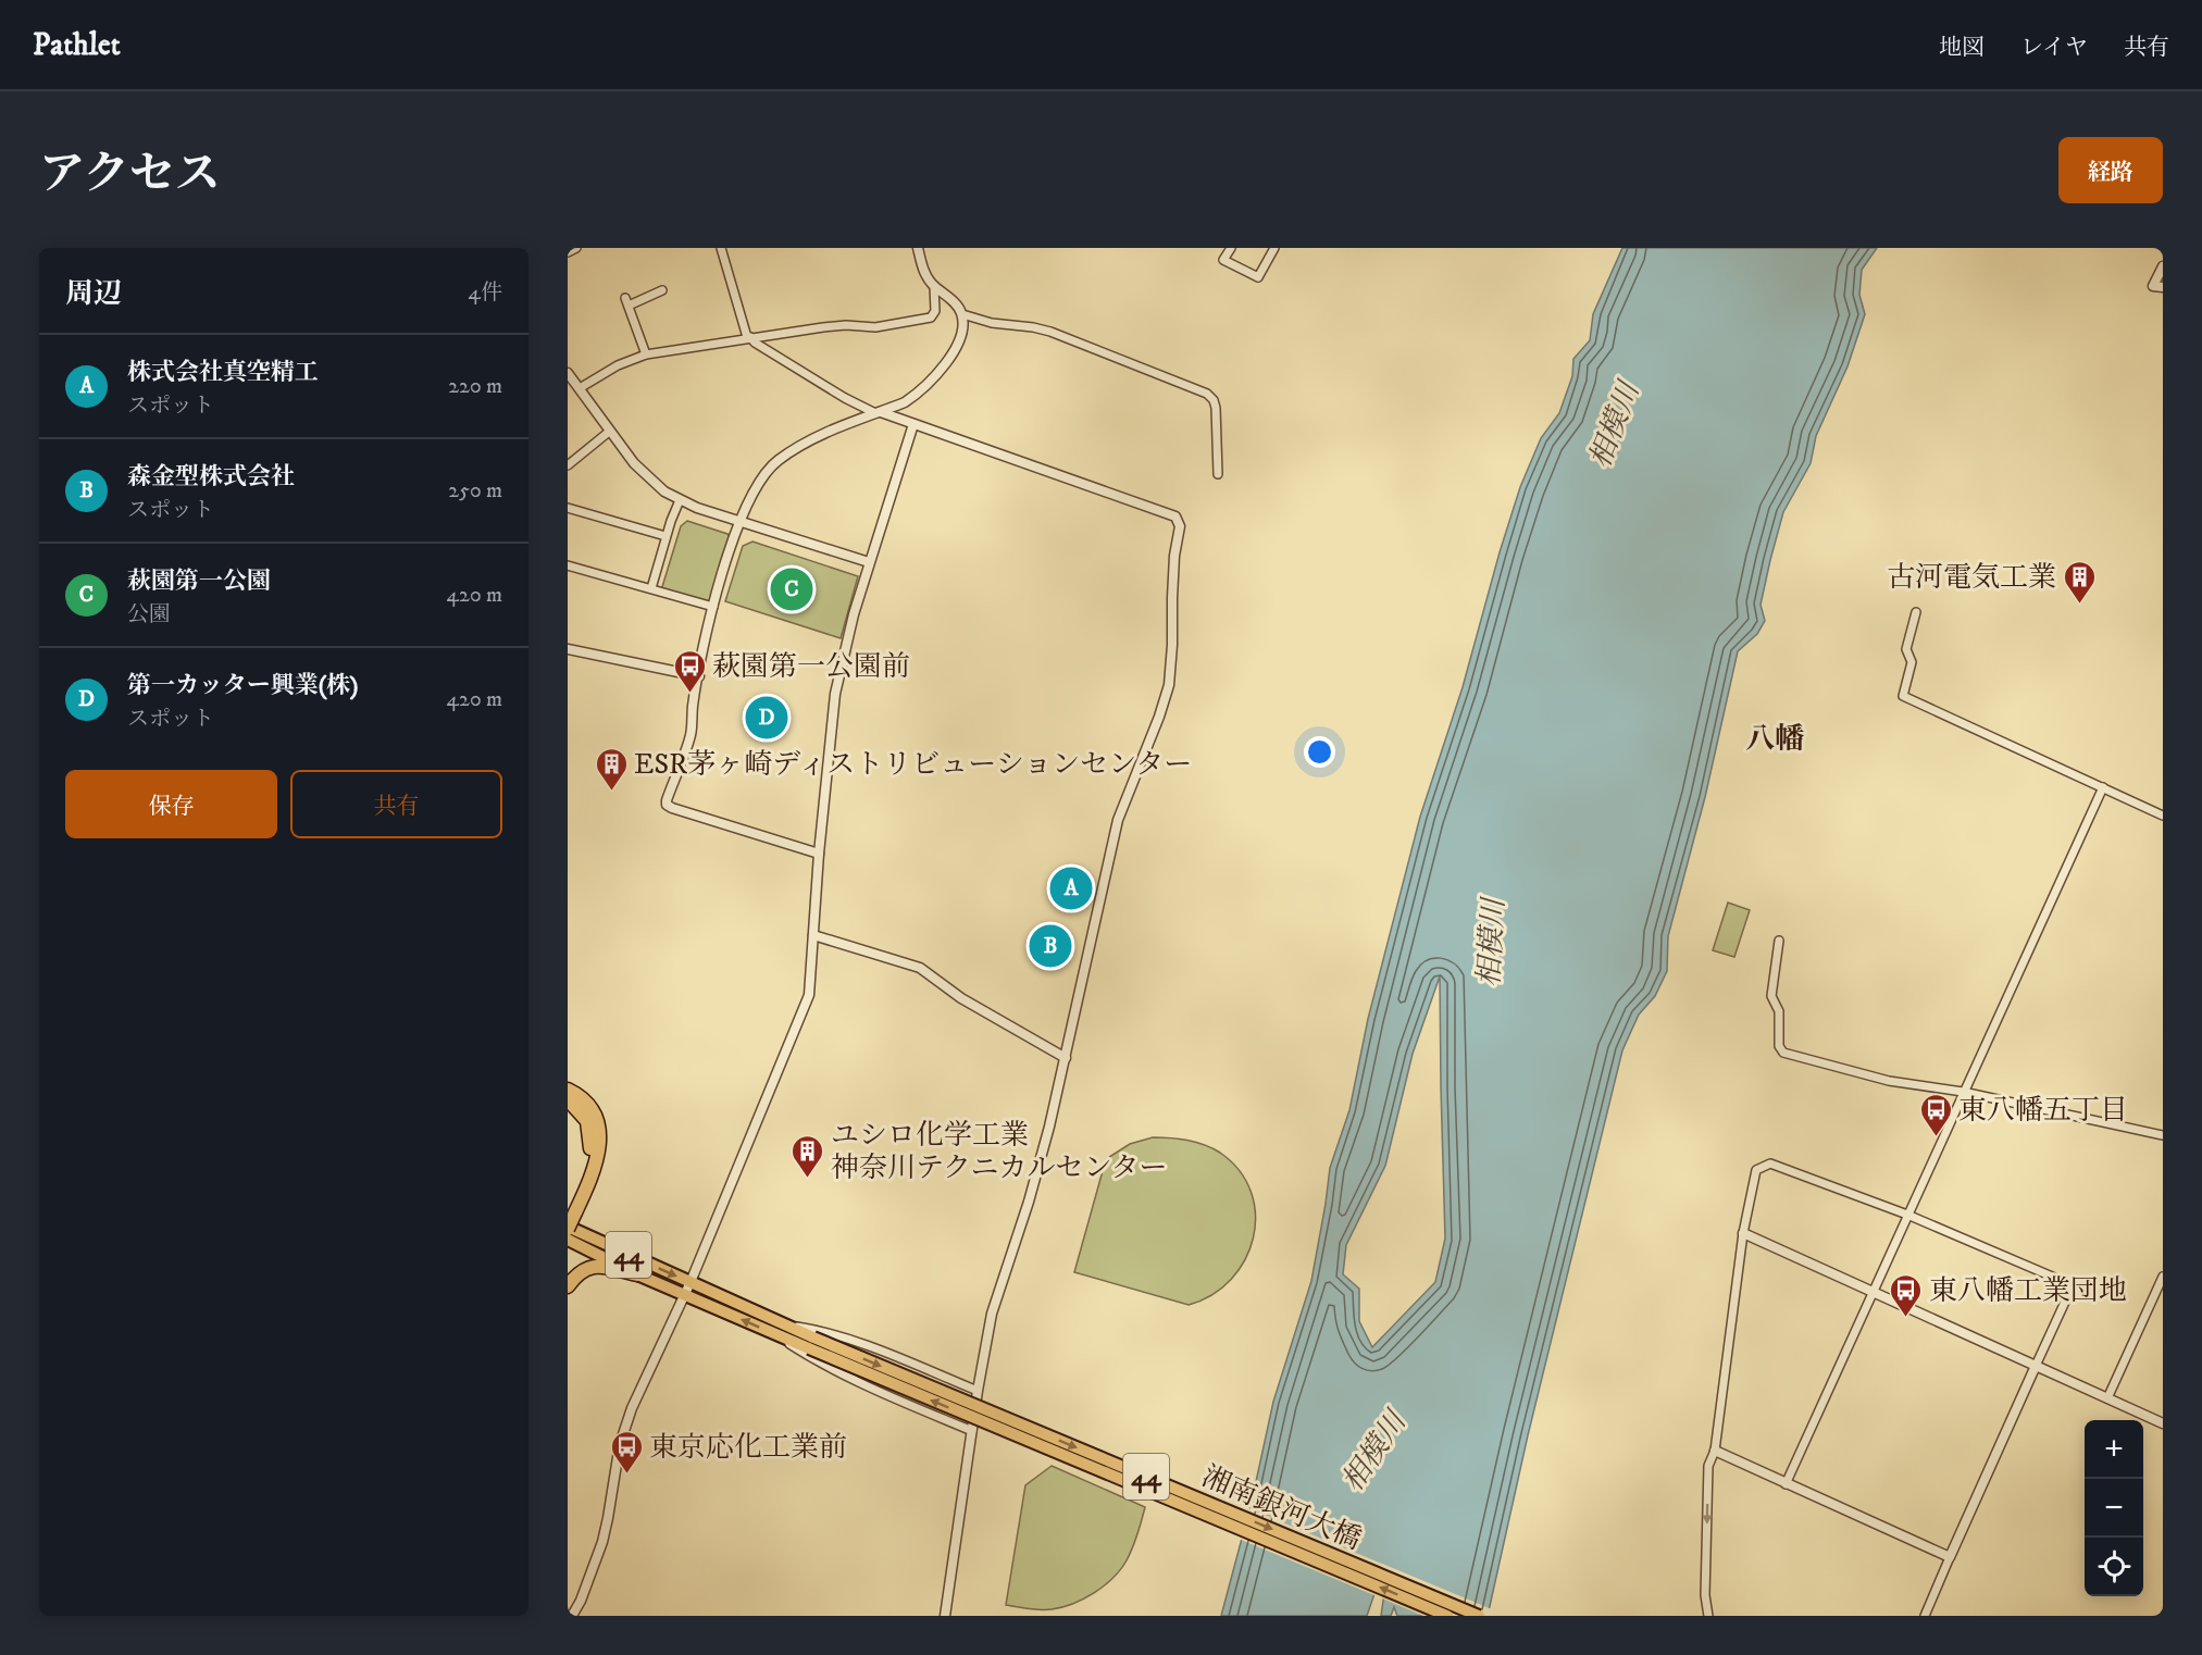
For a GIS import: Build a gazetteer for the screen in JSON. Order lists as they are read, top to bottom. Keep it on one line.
{"streets":{"main road":["44","湘南銀河大橋"]},"crossings":[["44","湘南銀河大橋"]],"districts":["八幡"],"water":["相模川"],"places":{"building":["古河電気工業","ESR茅ヶ崎ディストリビューションセンター","ユシロ化学工業 神奈川テクニカルセンター"],"bus stop":["萩園第一公園前","東八幡五丁目","東八幡工業団地","東京応化工業前"]},"page":{"header":"Pathlet","nav":["地図","レイヤ","共有"],"title":"アクセス","buttons":["経路",["保存","共有"]],"heading":["周辺","4件"],"list":[{"mark":"A","name":"株式会社真空精工","note":"スポット","value":"220 m"},{"mark":"B","name":"森金型株式会社","note":"スポット","value":"250 m"},{"mark":"C","name":"萩園第一公園","note":"公園","value":"420 m"},{"mark":"D","name":"第一カッター興業(株)","note":"スポット","value":"420 m"}],"pins":["C","D","A","B"],"map_buttons":["+","−"]}}
